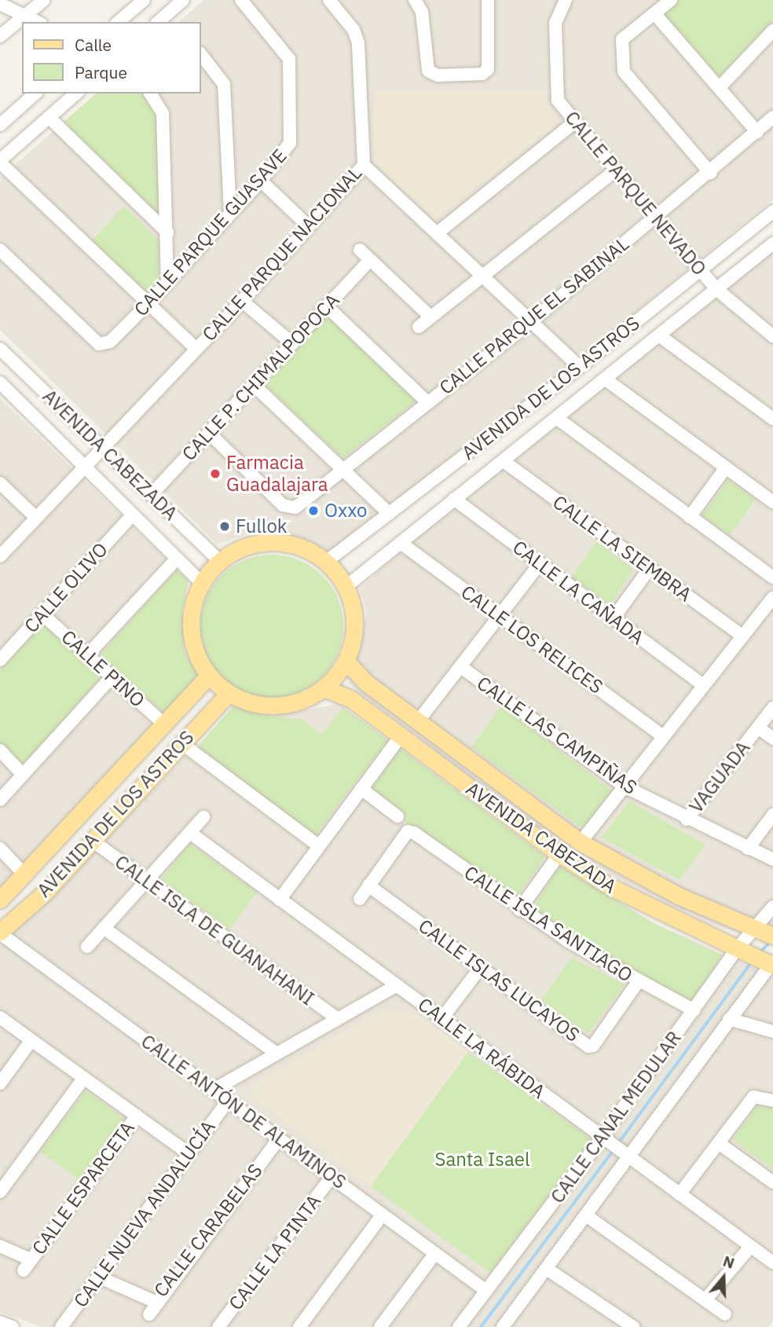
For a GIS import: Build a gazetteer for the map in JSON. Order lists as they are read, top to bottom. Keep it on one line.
{"streets":{"main road":["AVENIDA DE LOS ASTROS","AVENIDA CABEZADA"],"street":["CALLE PARQUE NEVADO","CALLE PARQUE GUASAVE","CALLE PARQUE NACIONAL","CALLE PARQUE EL SABINAL","CALLE P. CHIMALPOPOCA","CALLE LA SIEMBRA","CALLE OLIVO","CALLE LA CAÑADA","CALLE LOS RELICES","CALLE PINO","CALLE LAS CAMPIÑAS","VAGUADA","CALLE ISLA SANTIAGO","CALLE ISLA DE GUANAHANI","CALLE ISLAS LUCAYOS","CALLE LA RÁBIDA","CALLE ANTÓN DE ALAMINOS","CALLE CANAL MEDULAR","CALLE ESPARCETA","CALLE NUEVA ANDALUCÍA","CALLE CARABELAS","CALLE LA PINTA"]},"crossings":[["CALLE PARQUE NEVADO","CALLE PARQUE EL SABINAL"],["CALLE PARQUE NEVADO","AVENIDA DE LOS ASTROS"],["CALLE PARQUE NACIONAL","AVENIDA CABEZADA"],["CALLE PARQUE EL SABINAL","CALLE P. CHIMALPOPOCA"],["CALLE P. CHIMALPOPOCA","AVENIDA CABEZADA"],["AVENIDA DE LOS ASTROS","AVENIDA CABEZADA"],["AVENIDA DE LOS ASTROS","CALLE LA SIEMBRA"],["AVENIDA DE LOS ASTROS","CALLE LA CAÑADA"],["AVENIDA DE LOS ASTROS","CALLE LOS RELICES"],["AVENIDA DE LOS ASTROS","CALLE PINO"],["AVENIDA DE LOS ASTROS","CALLE ISLA DE GUANAHANI"],["AVENIDA DE LOS ASTROS","CALLE ANTÓN DE ALAMINOS"],["AVENIDA CABEZADA","CALLE OLIVO"],["AVENIDA CABEZADA","CALLE CANAL MEDULAR"],["CALLE OLIVO","CALLE PINO"],["CALLE LAS CAMPIÑAS","VAGUADA"],["CALLE ISLA SANTIAGO","CALLE ISLAS LUCAYOS"],["CALLE ISLA SANTIAGO","CALLE CANAL MEDULAR"],["CALLE ISLA DE GUANAHANI","CALLE NUEVA ANDALUCÍA"],["CALLE LA RÁBIDA","CALLE CANAL MEDULAR"],["CALLE LA RÁBIDA","CALLE NUEVA ANDALUCÍA"],["CALLE ANTÓN DE ALAMINOS","CALLE CANAL MEDULAR"],["CALLE ANTÓN DE ALAMINOS","CALLE NUEVA ANDALUCÍA"],["CALLE ANTÓN DE ALAMINOS","CALLE CARABELAS"],["CALLE ANTÓN DE ALAMINOS","CALLE LA PINTA"],["CALLE NUEVA ANDALUCÍA","CALLE CARABELAS"]],"parks":["Santa Isael"],"places":["Farmacia Guadalajara","Oxxo","Fullok"],"legend":["Calle","Parque"],"north":"top"}
